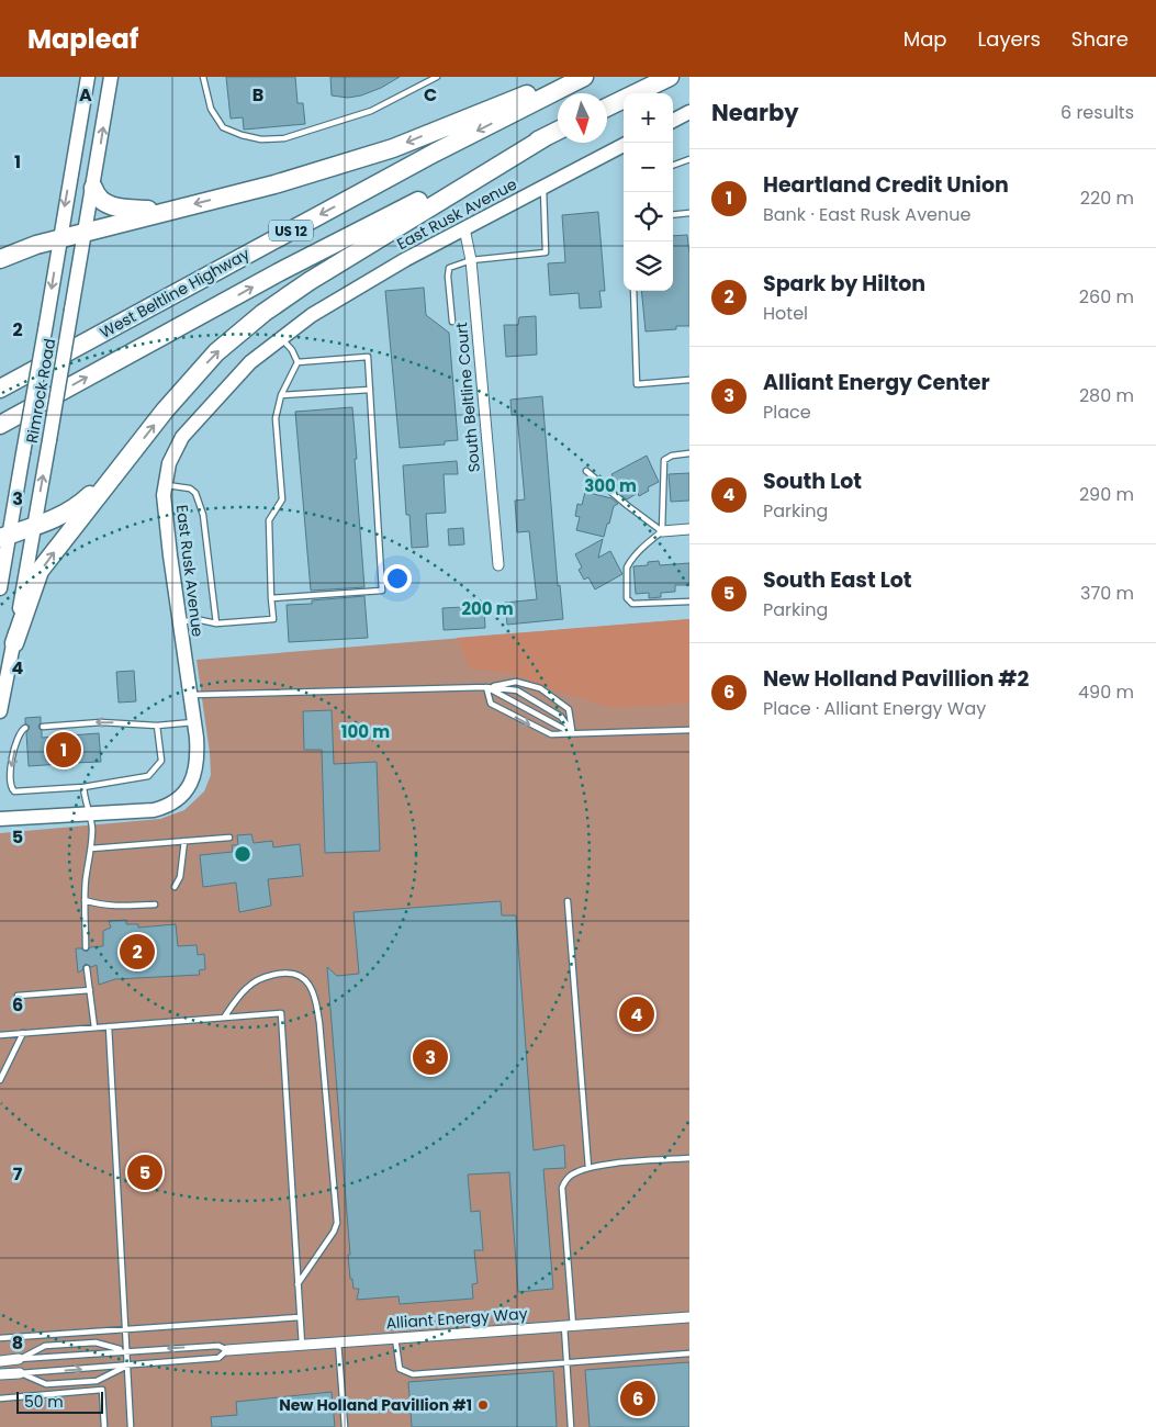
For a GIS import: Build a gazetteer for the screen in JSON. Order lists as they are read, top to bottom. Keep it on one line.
{"streets":{"highway":["US 12","West Beltline Highway"],"main road":["East Rusk Avenue","Rimrock Road"],"street":["South Beltline Court","Alliant Energy Way"]},"crossings":[["East Rusk Avenue","South Beltline Court"]],"places":["New Holland Pavillion #1"],"scale_bar":"50 m","north":"bottom","page":{"header":"Mapleaf","nav":["Map","Layers","Share"],"heading":["Nearby","6 results"],"map_buttons":["+","−"],"list":[{"mark":"1","name":"Heartland Credit Union","note":"Bank · East Rusk Avenue","value":"220 m"},{"mark":"2","name":"Spark by Hilton","note":"Hotel","value":"260 m"},{"mark":"3","name":"Alliant Energy Center","note":"Place","value":"280 m"},{"mark":"4","name":"South Lot","note":"Parking","value":"290 m"},{"mark":"5","name":"South East Lot","note":"Parking","value":"370 m"},{"mark":"6","name":"New Holland Pavillion #2","note":"Place · Alliant Energy Way","value":"490 m"}],"pins":["1","2","4","3","5","6"],"scale":"50 m"},"grid":{"columns":["A","B","C"],"rows":["1","2","3","4","5","6","7","8"]},"rings":["300 m","200 m","100 m"]}
